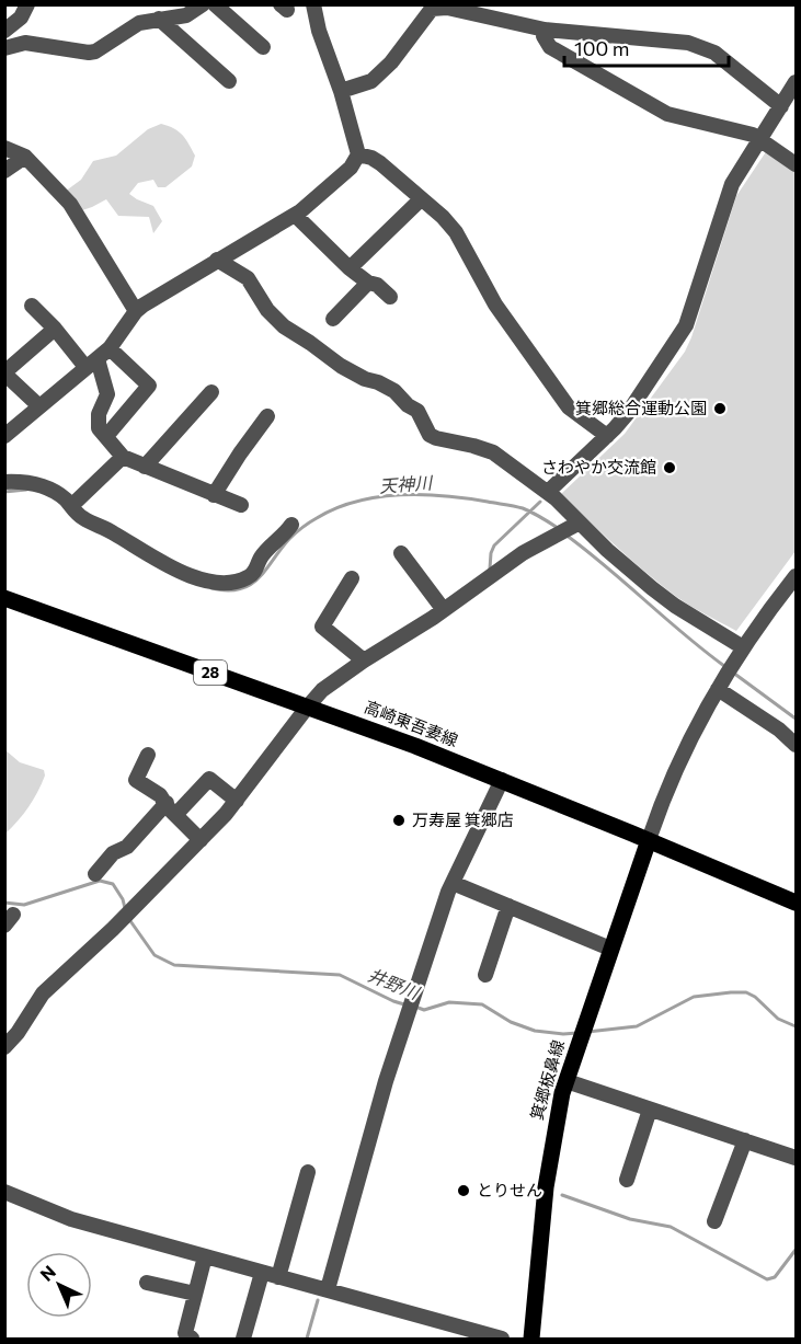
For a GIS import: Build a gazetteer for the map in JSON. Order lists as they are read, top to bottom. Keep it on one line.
{"streets":{"main road":["28","高崎東吾妻線","箕郷板鼻線"]},"crossings":[["高崎東吾妻線","箕郷板鼻線"]],"water":["天神川","井野川"],"places":["箕郷総合運動公園","さわやか交流館","万寿屋 箕郷店","とりせん"],"scale_bar":"100 m","north":"top left"}
